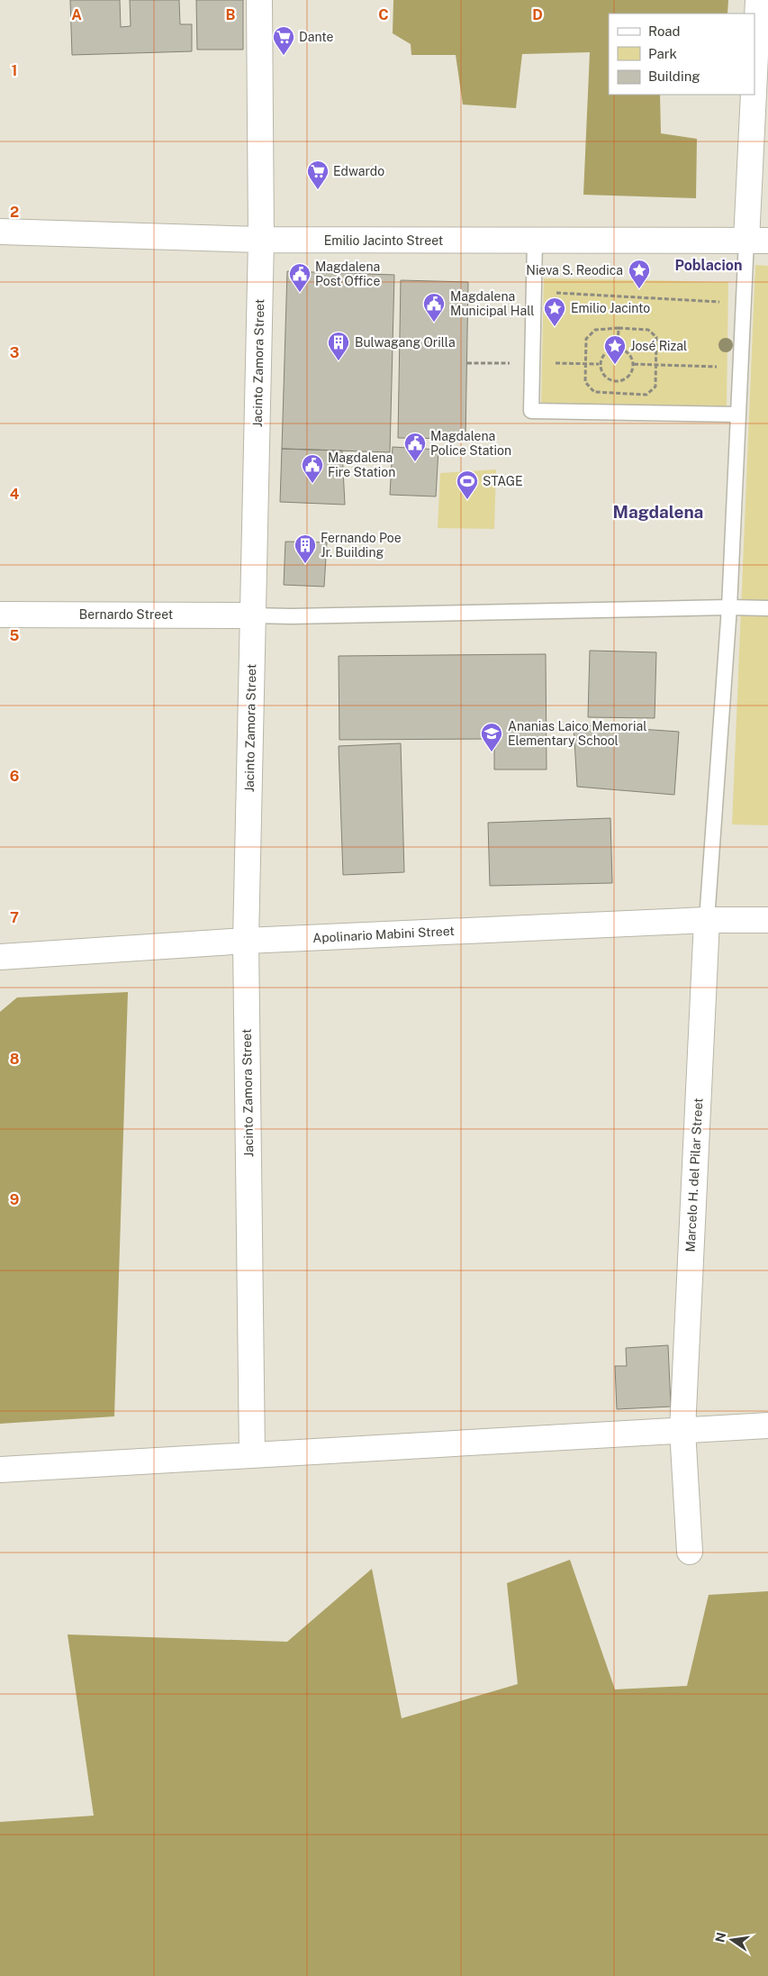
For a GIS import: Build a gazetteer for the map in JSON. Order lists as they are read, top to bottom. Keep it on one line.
{"streets":{"street":["Emilio Jacinto Street","Jacinto Zamora Street","Bernardo Street","Apolinario Mabini Street","Marcelo H. del Pilar Street"]},"crossings":[["Emilio Jacinto Street","Jacinto Zamora Street"],["Jacinto Zamora Street","Bernardo Street"],["Jacinto Zamora Street","Apolinario Mabini Street"],["Apolinario Mabini Street","Marcelo H. del Pilar Street"]],"districts":["Poblacion","Magdalena"],"places":{"supermarket":["Dante","Edwardo"],"place":["Nieva S. Reodica","Emilio Jacinto","José Rizal"],"public building":["Magdalena Post Office","Magdalena Municipal Hall","Magdalena Police Station","Magdalena Fire Station"],"building":["Bulwagang Orilla","Fernando Poe Jr. Building"],"sports":["STAGE"],"school or university":["Ananias Laico Memorial Elementary School"]},"legend":["Road","Park","Building"],"north":"left","grid":{"columns":["A","B","C","D"],"rows":["1","2","3","4","5","6","7","8","9"]}}
